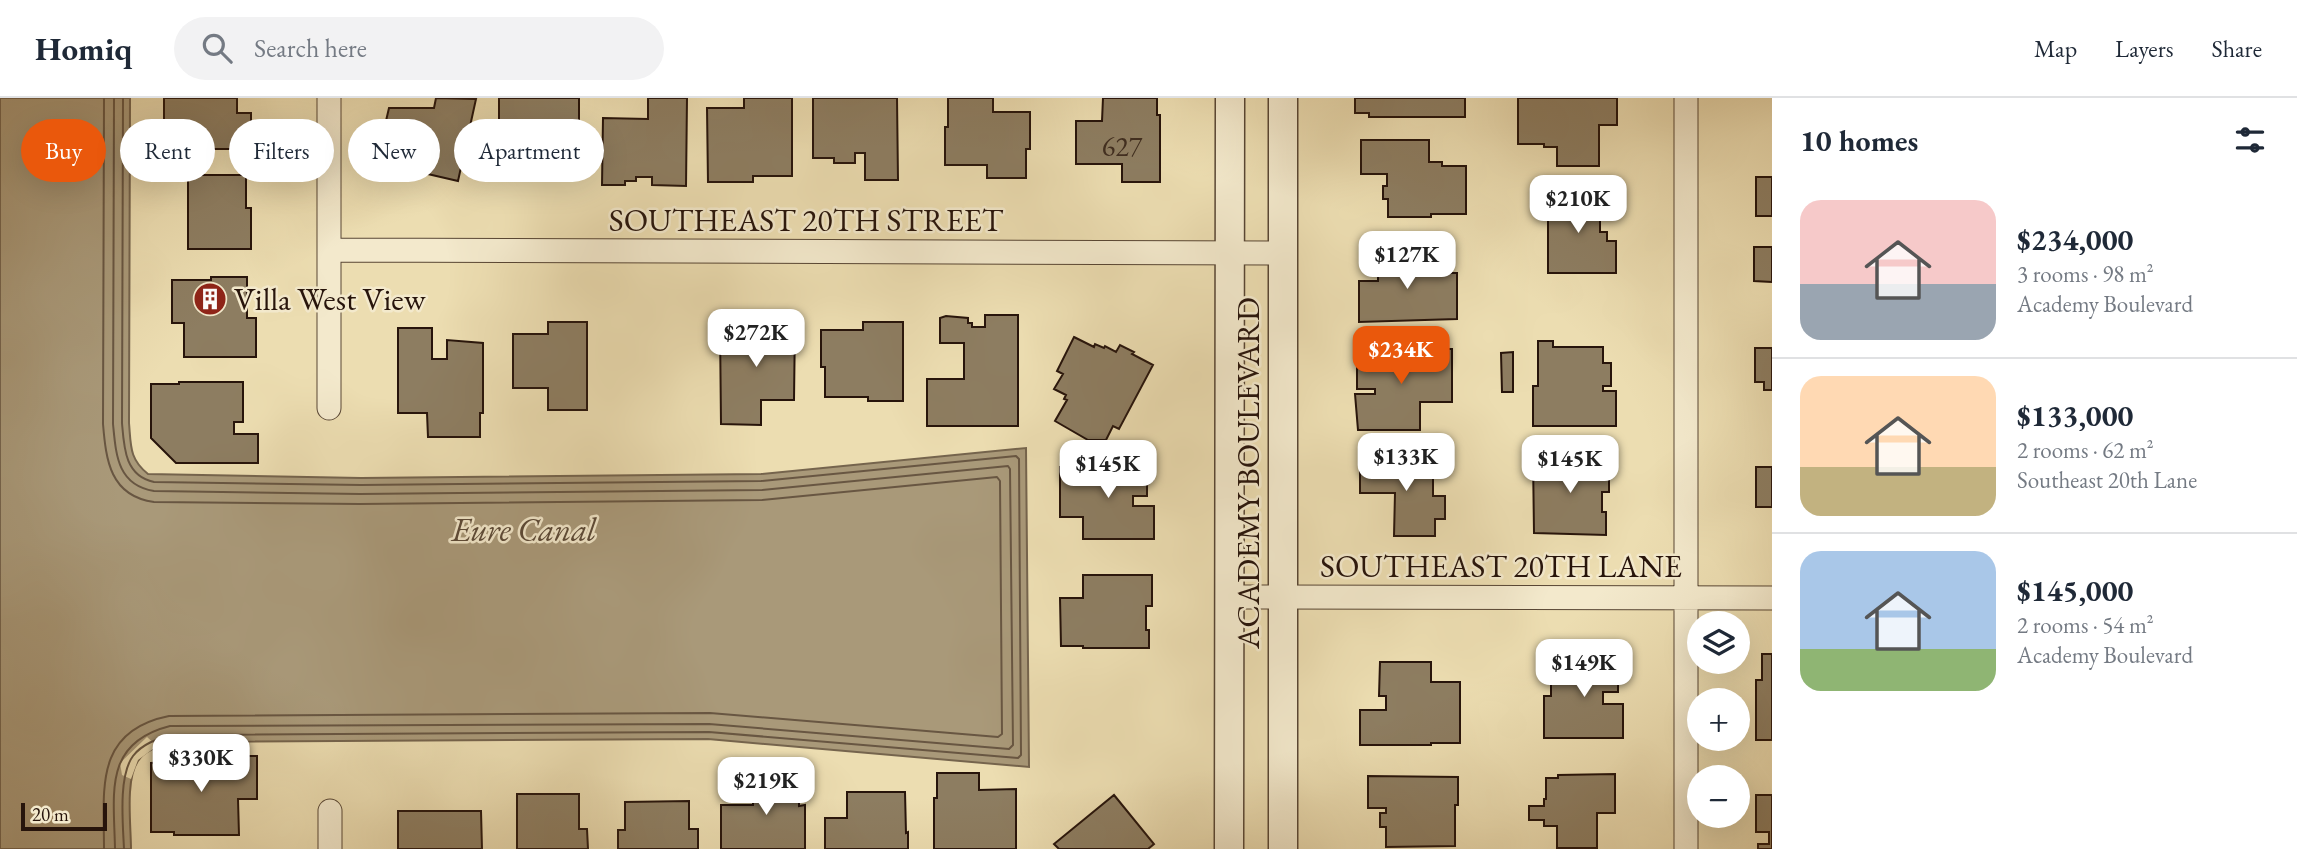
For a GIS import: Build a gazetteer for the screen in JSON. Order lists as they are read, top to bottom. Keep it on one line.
{"streets":{"street":["SOUTHEAST 20TH STREET","ACADEMY BOULEVARD","SOUTHEAST 20TH LANE"]},"crossings":[["SOUTHEAST 20TH STREET","ACADEMY BOULEVARD"],["ACADEMY BOULEVARD","SOUTHEAST 20TH LANE"]],"water":["Eure Canal"],"places":{"building":["Villa West View"]},"house_numbers":["627"],"scale_bar":"20 m","page":{"header":"Homiq","search":"Search here","nav":["Map","Layers","Share"],"heading":"10 homes","chip":["Buy","Rent","Filters","New","Apartment"],"price":["$210K","$127K","$272K","$234K","$133K","$145K","$145K","$149K","$330K","$219K"],"list":[{"name":"$234,000","note":"3 rooms · 98 m² · Academy Boulevard"},{"name":"$133,000","note":"2 rooms · 62 m² · Southeast 20th Lane"},{"name":"$145,000","note":"2 rooms · 54 m² · Academy Boulevard"}],"map_buttons":["+","−"],"scale":"20 m"}}
